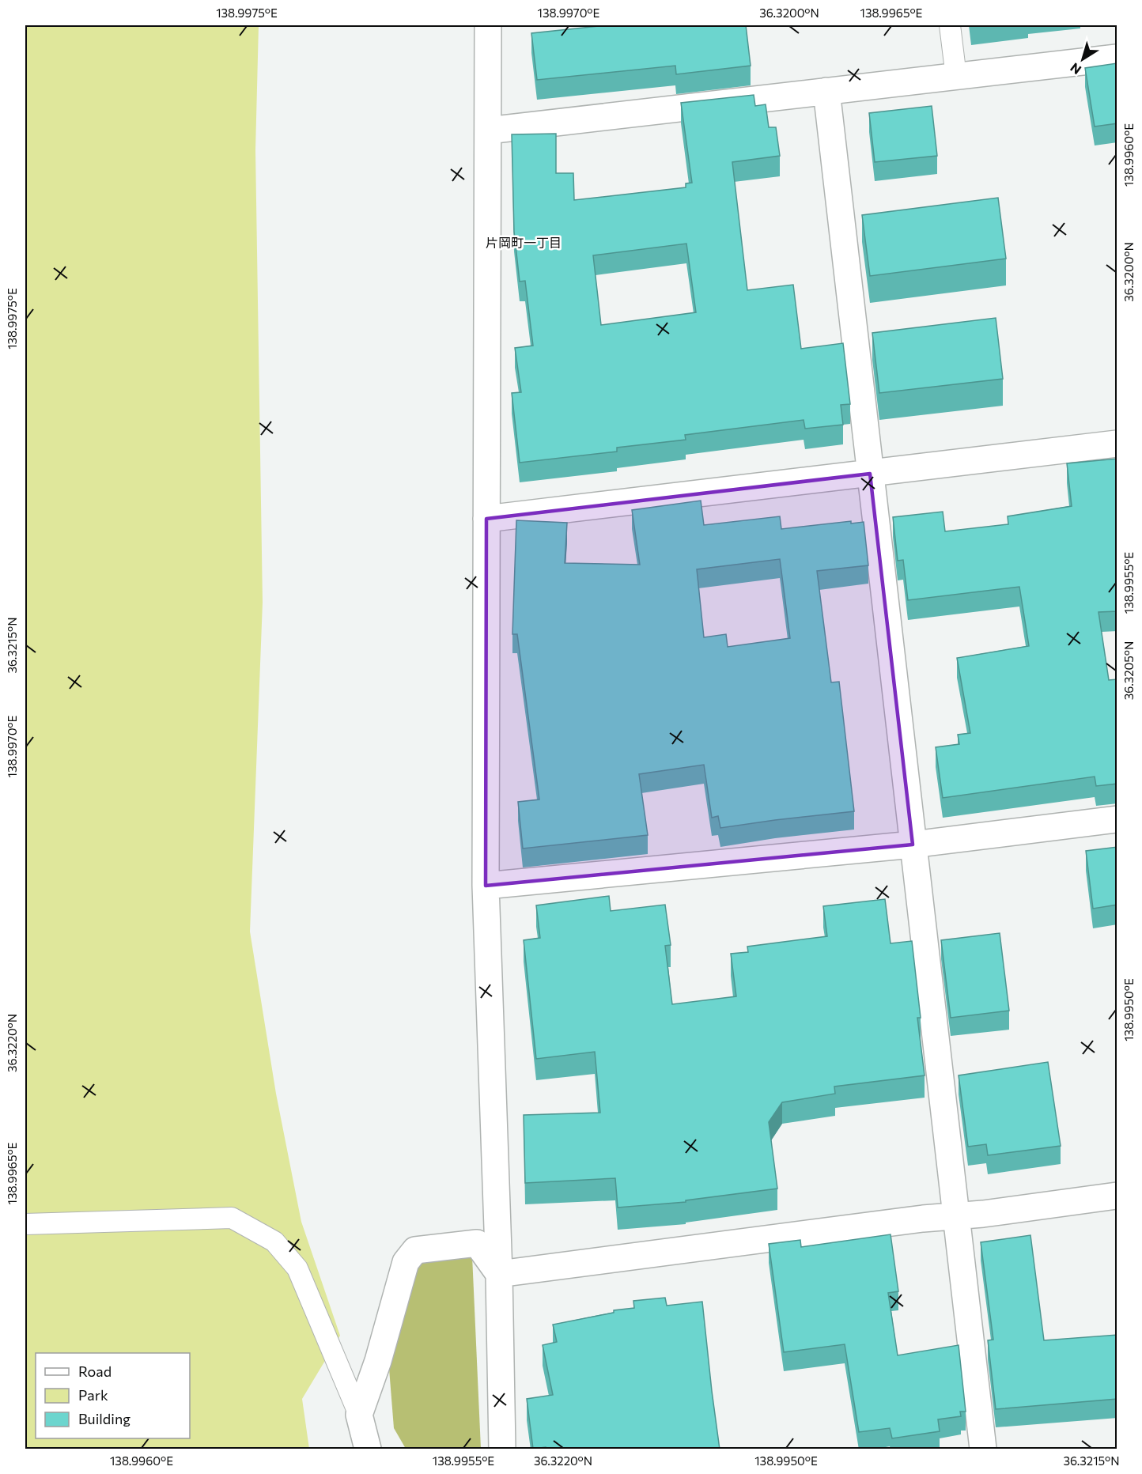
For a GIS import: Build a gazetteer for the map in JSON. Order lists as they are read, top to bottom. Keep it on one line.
{"districts":["片岡町一丁目"],"legend":["Road","Park","Building"],"north":"bottom left","coordinates":["138.9975°E","138.9970°E","36.3200°N","138.9965°E","138.9960°E","138.9955°E","36.3215°N","36.3205°N","138.9950°E","36.3220°N"]}
